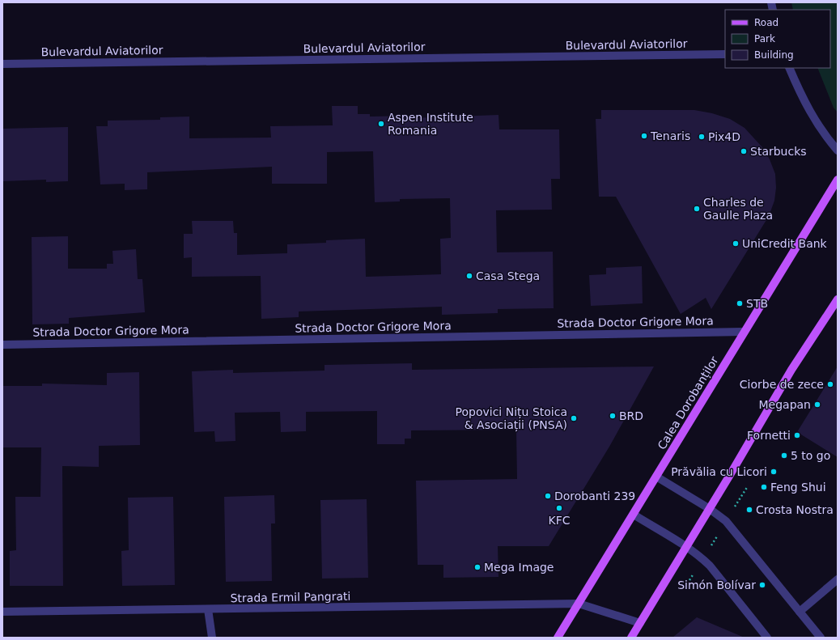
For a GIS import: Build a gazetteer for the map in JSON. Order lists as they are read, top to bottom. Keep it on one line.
{"streets":{"main road":["Calea Dorobanților"],"street":["Bulevardul Aviatorilor","Strada Doctor Grigore Mora","Strada Ermil Pangrati"]},"crossings":[["Strada Doctor Grigore Mora","Calea Dorobanților"],["Calea Dorobanților","Strada Ermil Pangrati"]],"places":["Aspen Institute Romania","Tenaris","Pix4D","Starbucks","Charles de Gaulle Plaza","UniCredit Bank","Casa Stega","STB","Ciorbe de zece","Megapan","BRD","Popovici Nițu Stoica & Asociații (PNSA)","Fornetti","5 to go","Prăvălia cu Licori","Feng Shui","Dorobanti 239","KFC","Crosta Nostra","Mega Image","Simón Bolívar"],"legend":["Road","Park","Building"]}
